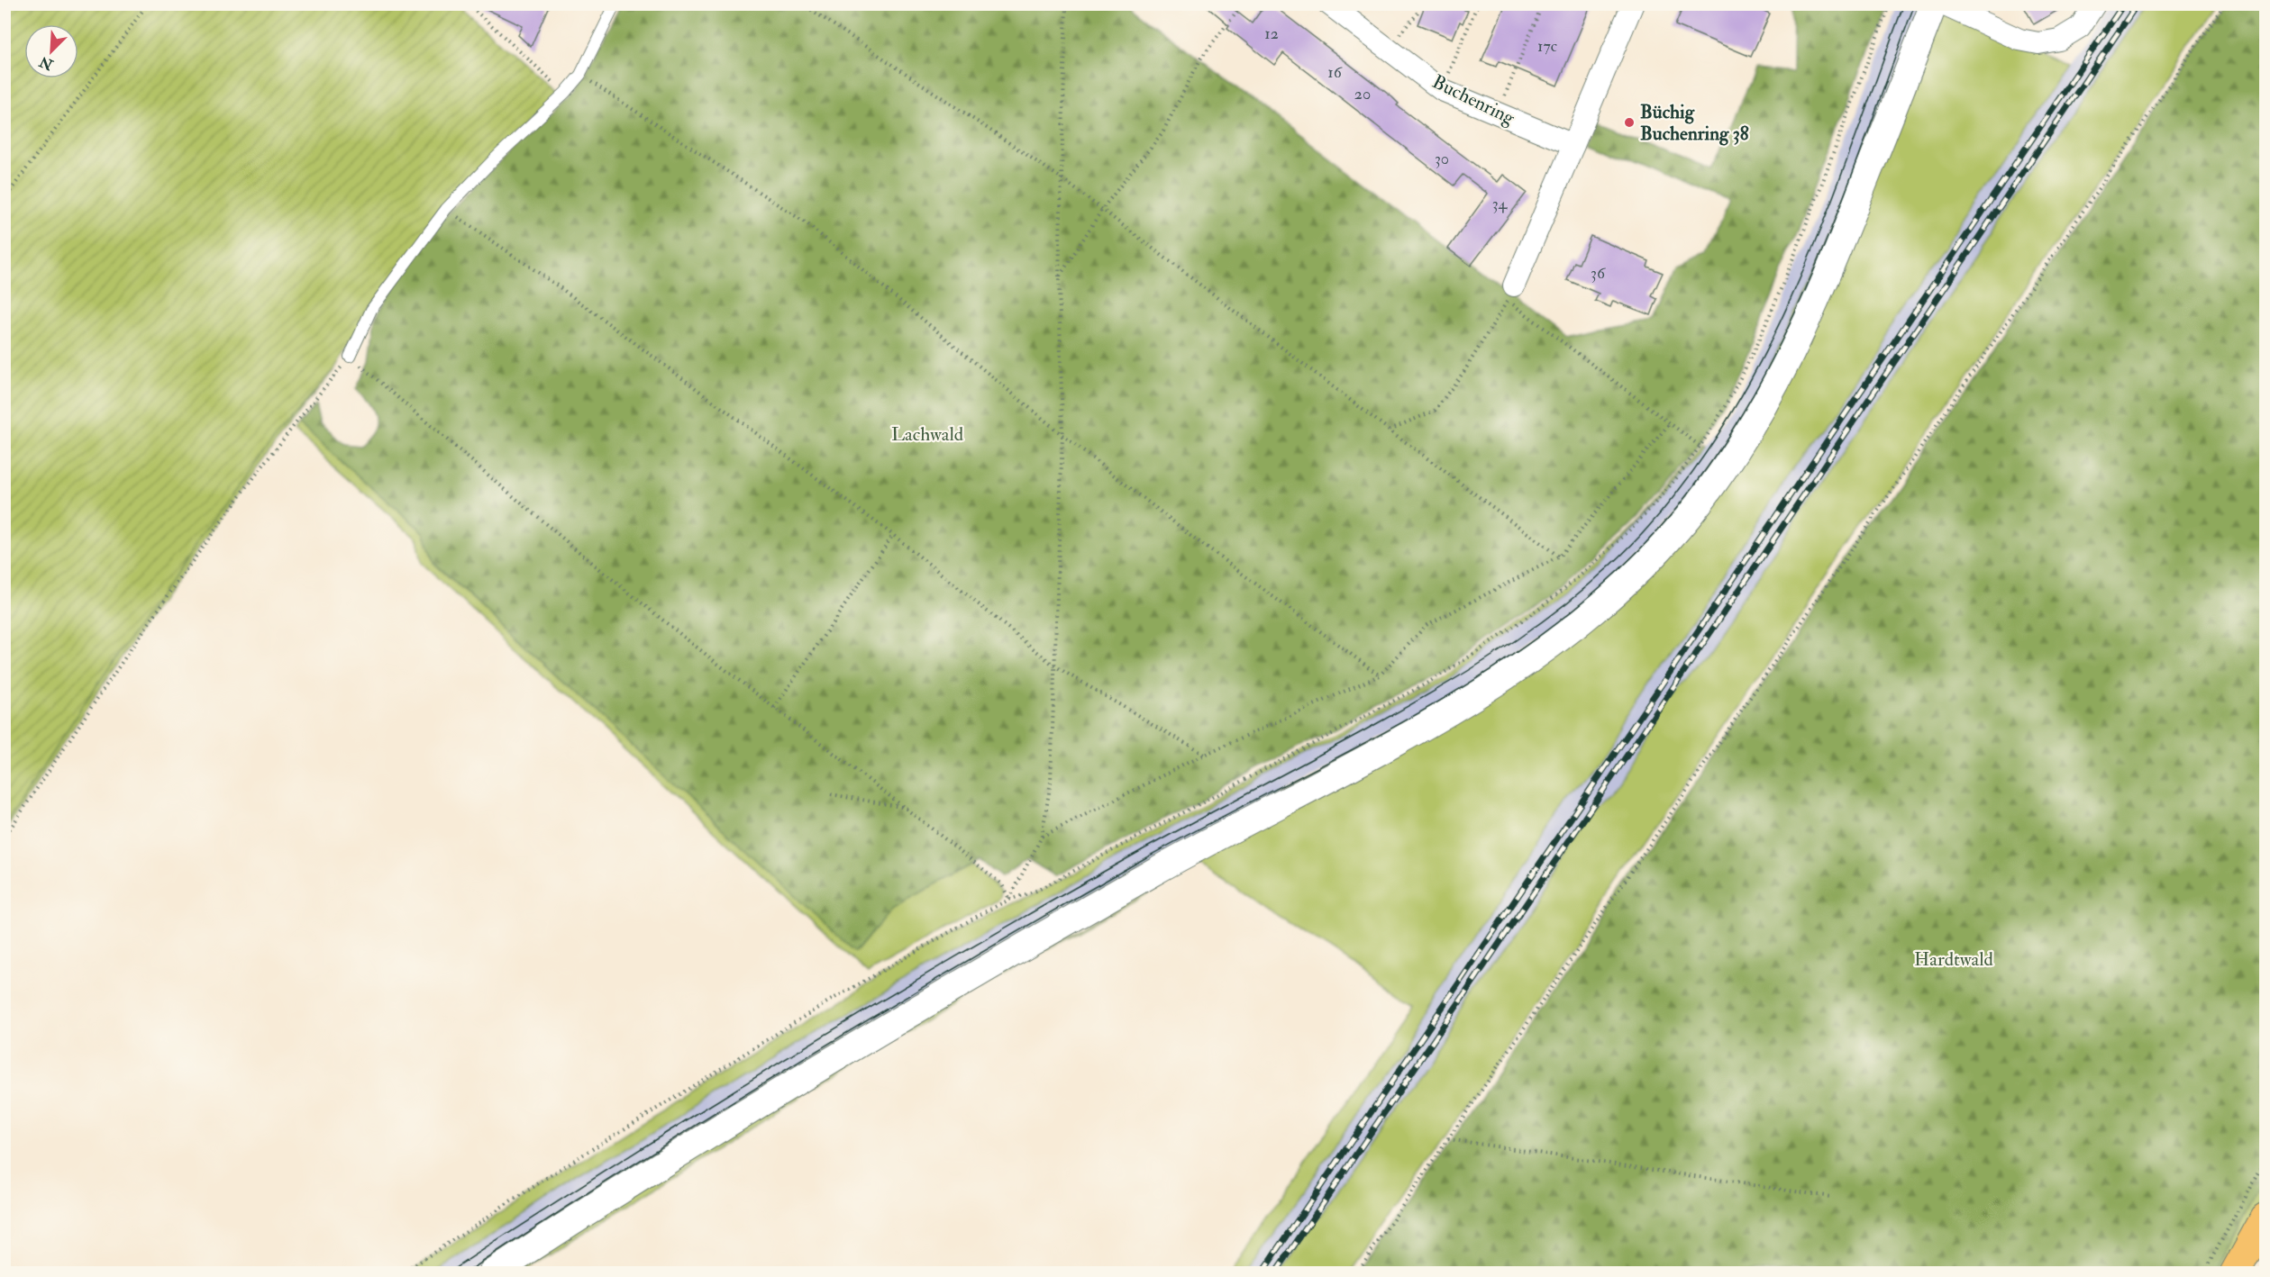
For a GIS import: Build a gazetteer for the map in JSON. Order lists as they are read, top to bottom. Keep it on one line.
{"streets":{"street":["Buchenring"]},"parks":["Lachwald","Hardtwald"],"places":["Büchig Buchenring 38"],"house_numbers":["12","17c","16","20","30","34","36"],"north":"bottom left"}
